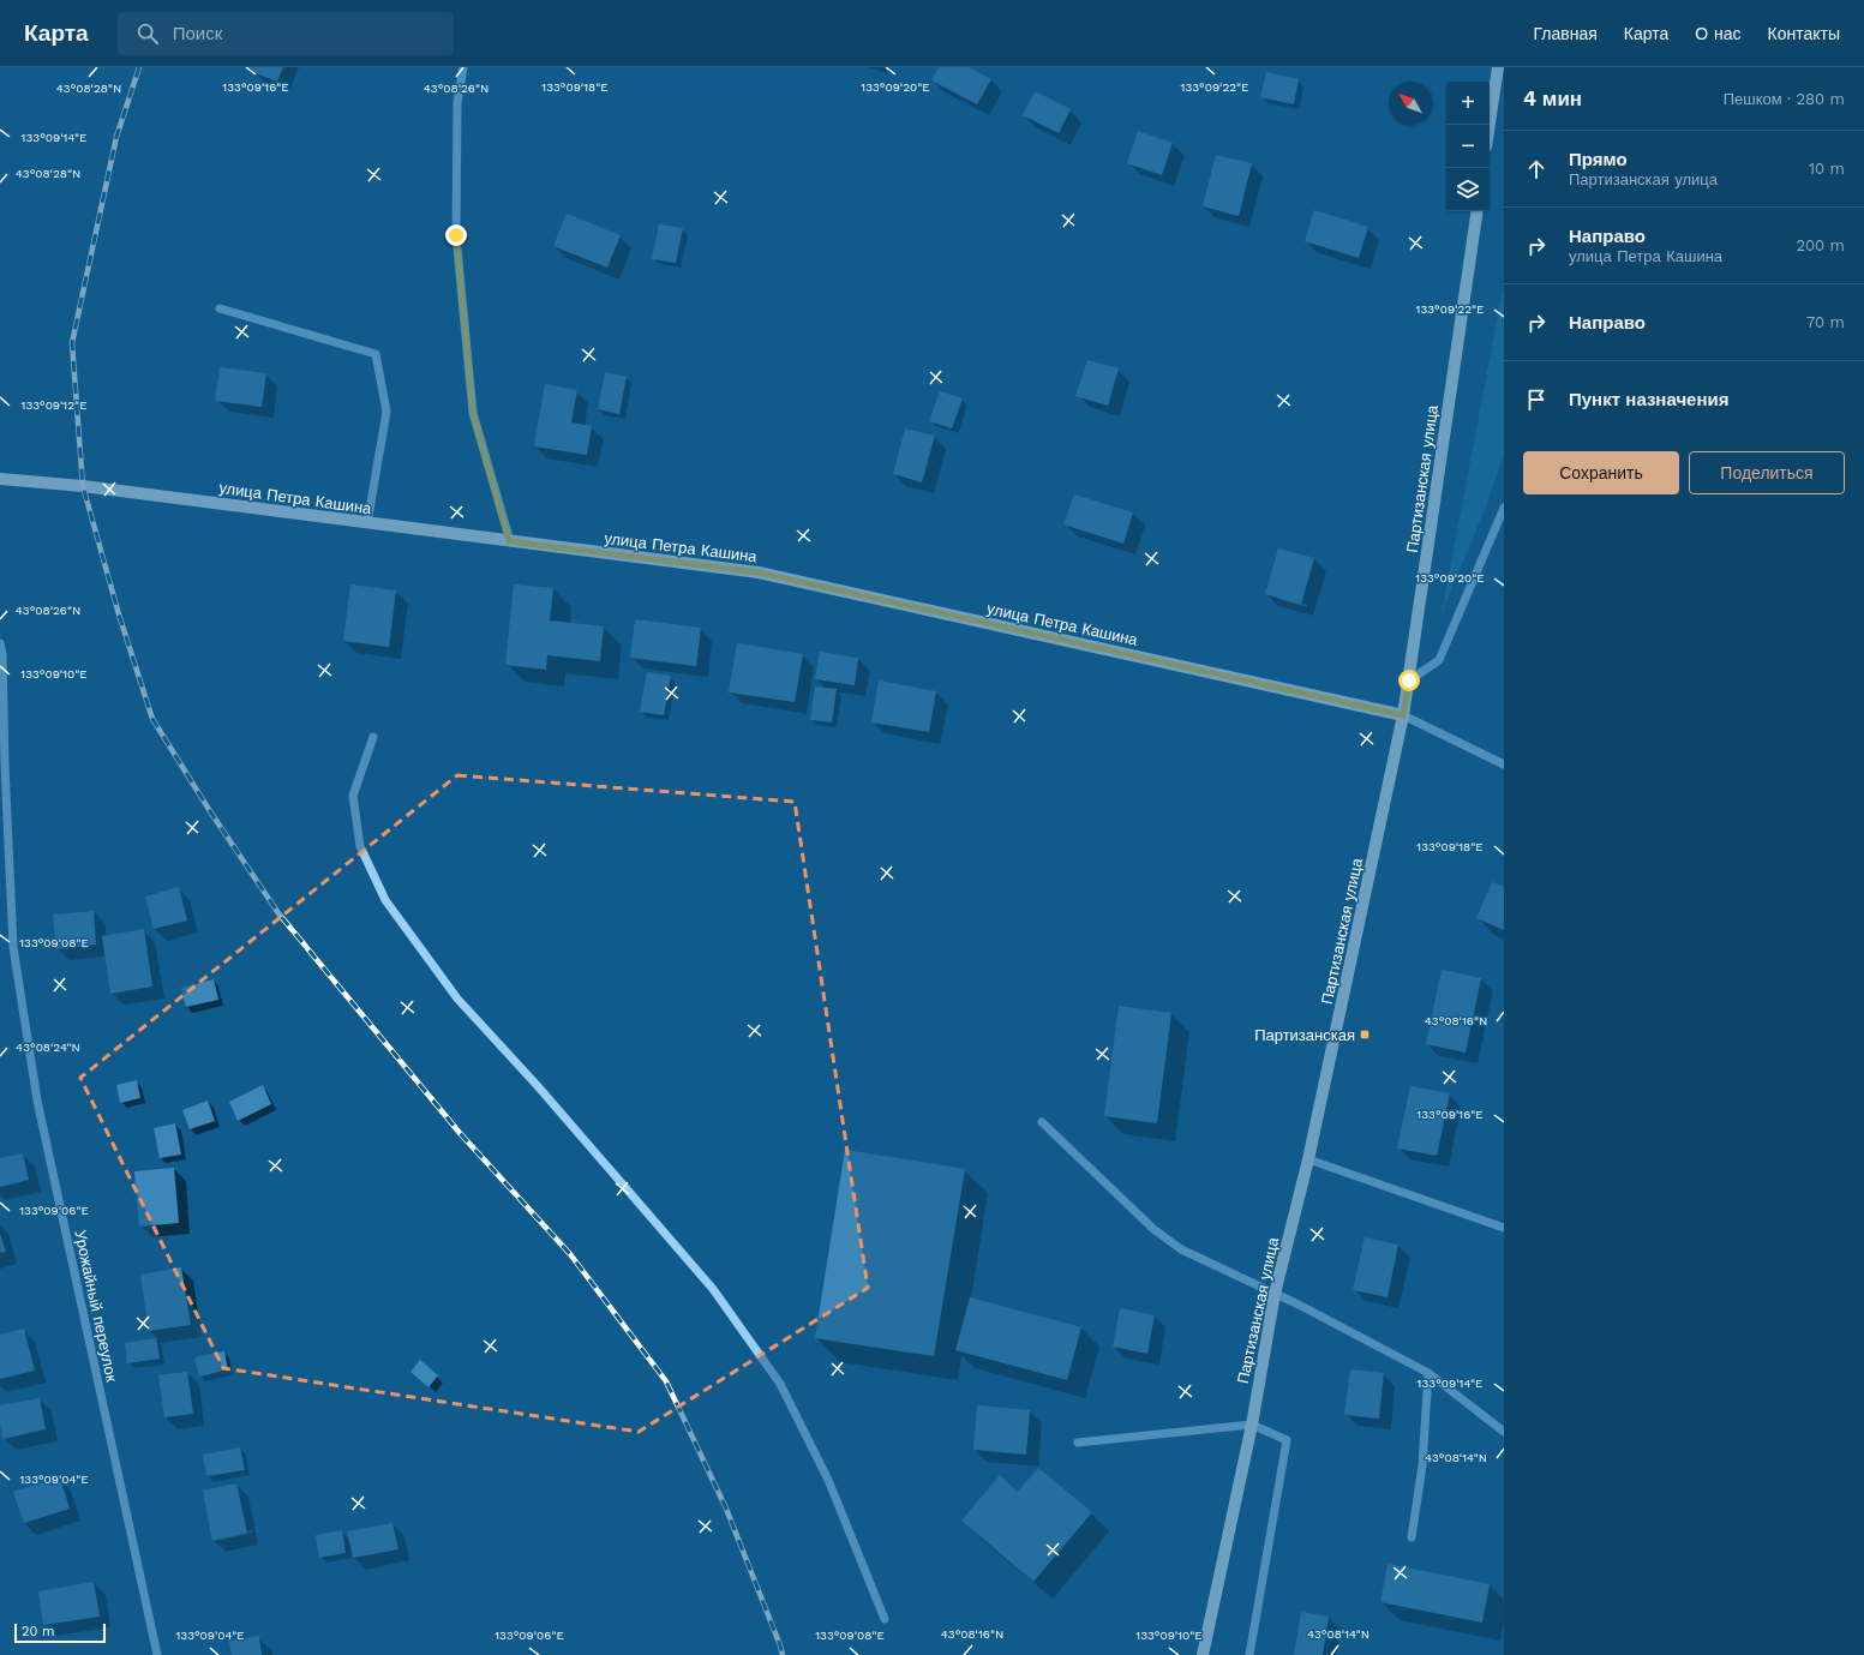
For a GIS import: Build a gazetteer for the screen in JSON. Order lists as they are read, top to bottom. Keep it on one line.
{"streets":{"main road":["Партизанская улица","улица Петра Кашина"],"street":["Урожайный переулок"]},"crossings":[["Партизанская улица","улица Петра Кашина"]],"places":{"transit":["Партизанская"]},"scale_bar":"20 m","north":"top left","page":{"header":"Карта","search":"Поиск","nav":["Главная","Карта","О нас","Контакты"],"heading":["4 мин","Пешком · 280 m"],"map_buttons":["+","−"],"list":[["Прямо","Партизанская улица","10 m"],["Направо","улица Петра Кашина","200 m"],["Направо","70 m"],"Пункт назначения"],"buttons":["Сохранить","Поделиться"],"scale":"20 m"},"coordinates":["133°09'16\"E","133°09'18\"E","133°09'20\"E","133°09'22\"E","43°08'28\"N","43°08'26\"N","133°09'14\"E","133°09'12\"E","133°09'10\"E","133°09'08\"E","43°08'16\"N","43°08'24\"N","133°09'06\"E","43°08'14\"N","133°09'04\"E"]}
